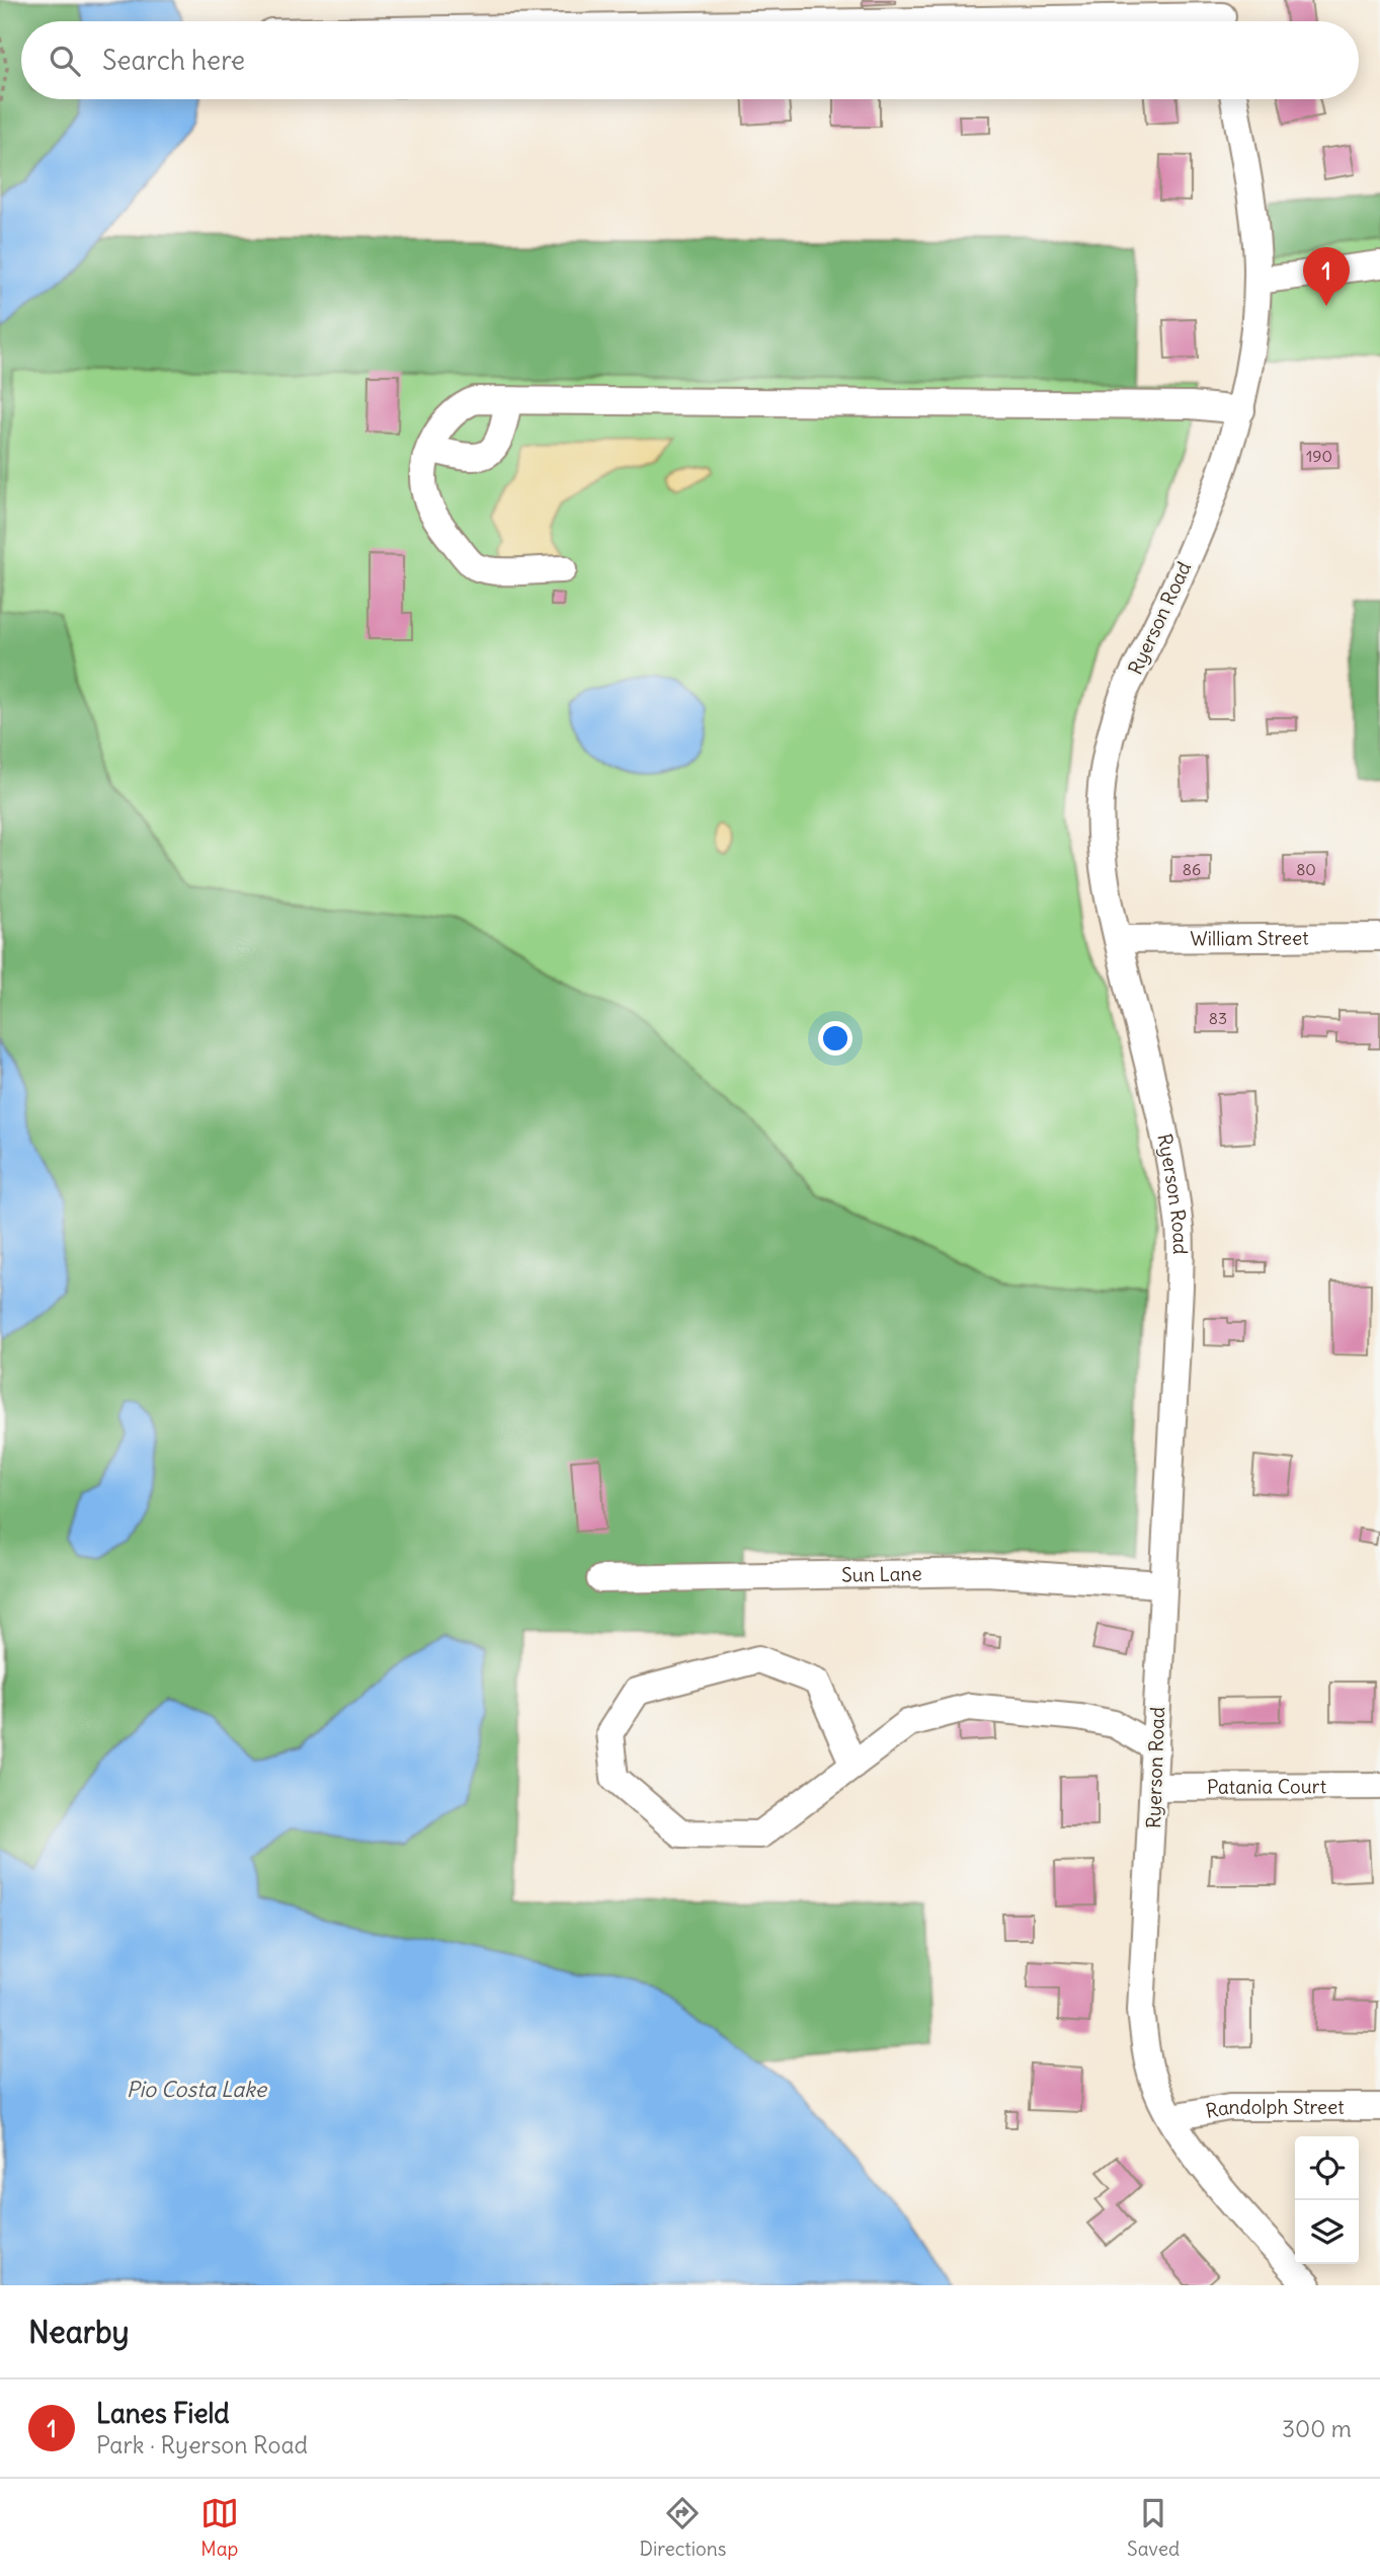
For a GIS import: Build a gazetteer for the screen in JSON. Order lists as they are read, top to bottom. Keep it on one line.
{"streets":{"street":["Ryerson Road","William Street","Sun Lane","Patania Court","Randolph Street"]},"crossings":[["Ryerson Road","William Street"],["Ryerson Road","Sun Lane"],["Ryerson Road","Patania Court"],["Ryerson Road","Randolph Street"]],"water":["Pio Costa Lake"],"house_numbers":["190","86","80","83"],"page":{"search":"Search here","pins":"1","heading":"Nearby","list":[{"mark":"1","name":"Lanes Field","note":"Park · Ryerson Road","value":"300 m"}],"nav":["Map","Directions","Saved"]}}
